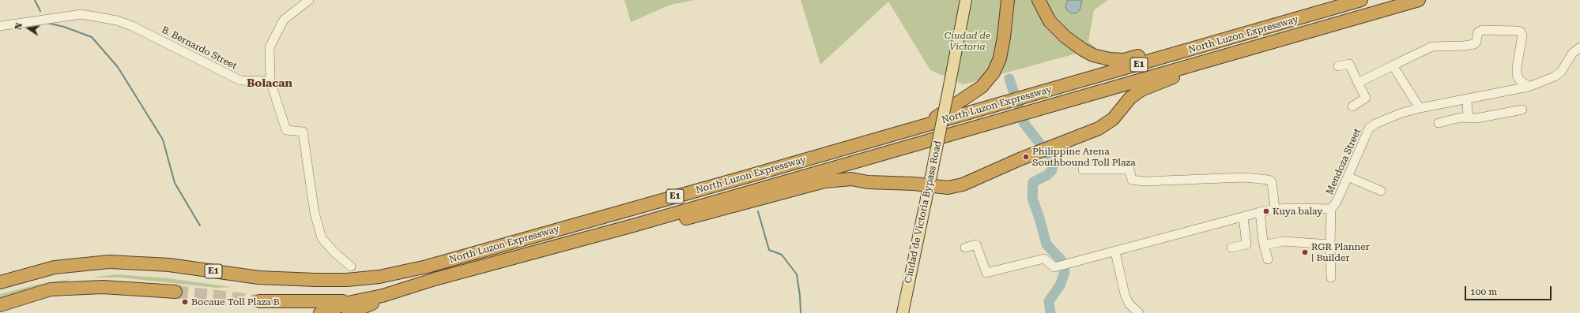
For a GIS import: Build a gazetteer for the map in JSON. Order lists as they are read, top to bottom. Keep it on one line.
{"streets":{"highway":["North Luzon Expressway","E1"],"main road":["Ciudad de Victoria Bypass Road"],"street":["B. Bernardo Street","Mendoza Street"]},"districts":["Bolacan"],"parks":["Ciudad de Victoria"],"places":["Philippine Arena Southbound Toll Plaza","Kuya balay","RGR Planner | Builder","Bocaue Toll Plaza B"],"scale_bar":"100 m","north":"left"}
